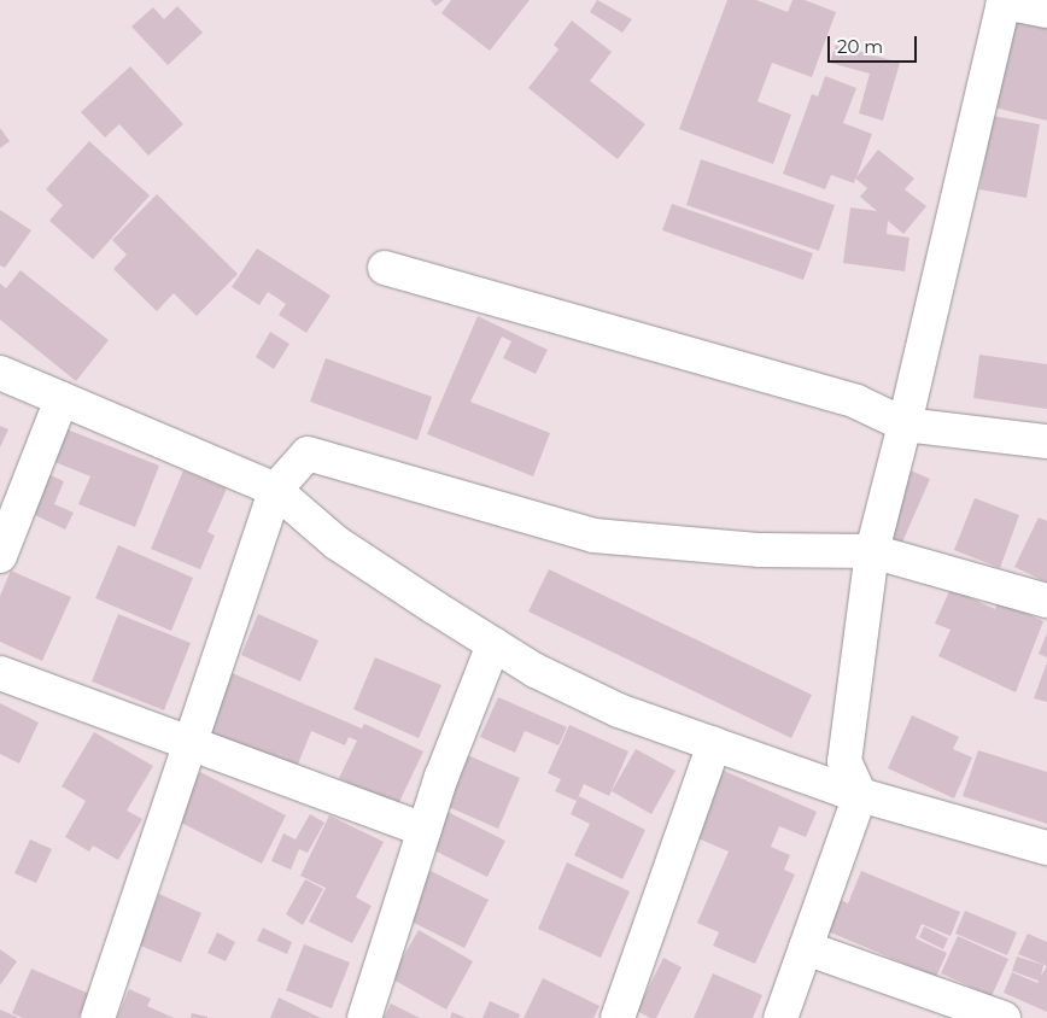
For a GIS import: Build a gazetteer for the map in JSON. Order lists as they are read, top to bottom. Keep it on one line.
{"scale_bar":"20 m"}
